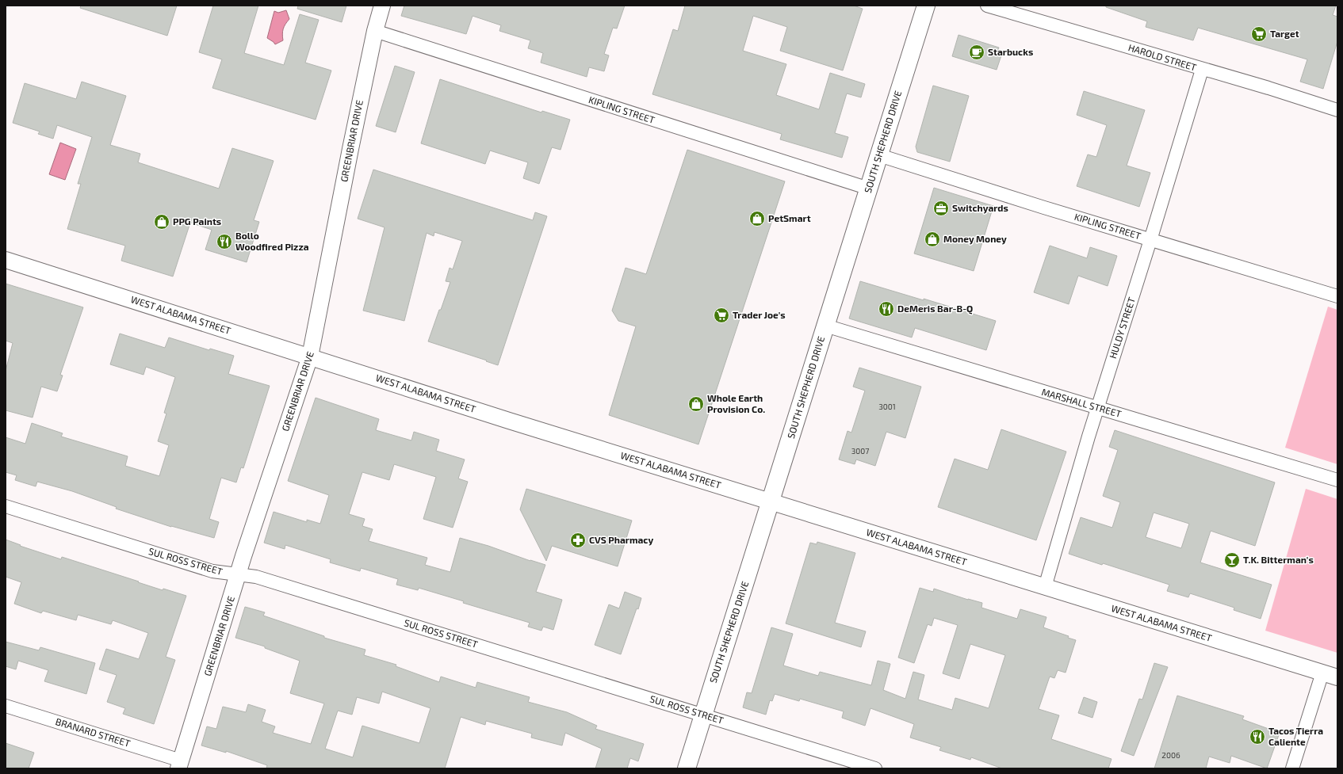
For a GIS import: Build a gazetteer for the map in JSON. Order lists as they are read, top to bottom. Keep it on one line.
{"streets":{"main road":["SOUTH SHEPHERD DRIVE"],"street":["HAROLD STREET","KIPLING STREET","GREENBRIAR DRIVE","WEST ALABAMA STREET","HULDY STREET","MARSHALL STREET","SUL ROSS STREET","BRANARD STREET"]},"crossings":[["HAROLD STREET","HULDY STREET"],["KIPLING STREET","GREENBRIAR DRIVE"],["KIPLING STREET","SOUTH SHEPHERD DRIVE"],["KIPLING STREET","HULDY STREET"],["GREENBRIAR DRIVE","WEST ALABAMA STREET"],["GREENBRIAR DRIVE","SUL ROSS STREET"],["GREENBRIAR DRIVE","BRANARD STREET"],["SOUTH SHEPHERD DRIVE","WEST ALABAMA STREET"],["SOUTH SHEPHERD DRIVE","MARSHALL STREET"],["SOUTH SHEPHERD DRIVE","SUL ROSS STREET"],["WEST ALABAMA STREET","HULDY STREET"],["HULDY STREET","MARSHALL STREET"]],"places":{"supermarket":["Target","Trader Joe's"],"cafe":["Starbucks"],"office":["Switchyards"],"shop":["PetSmart","PPG Paints","Money Money","Whole Earth Provision Co."],"restaurant":["Bollo Woodfired Pizza","DeMeris Bar-B-Q","Tacos Tierra Caliente"],"pharmacy":["CVS Pharmacy"],"bar":["T.K. Bitterman's"]},"house_numbers":["3001","3007","2006"]}
